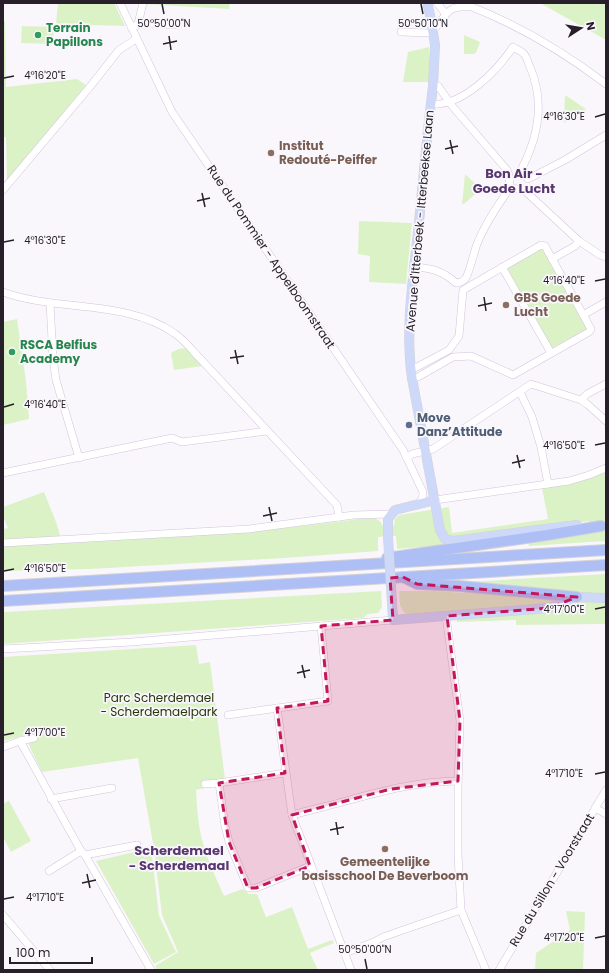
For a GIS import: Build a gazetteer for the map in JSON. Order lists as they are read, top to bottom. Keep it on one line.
{"streets":{"main road":["Avenue d'Itterbeek - Itterbeekse Laan"],"street":["Rue du Pommier - Appelboomstraat","Rue du Sillon - Voorstraat"]},"districts":["Bon Air - Goede Lucht","Scherdemael - Scherdemaal"],"parks":["Parc Scherdemael - Scherdemaelpark"],"places":["Terrain Papillons","Institut Redouté-Peiffer","GBS Goede Lucht","RSCA Belfius Academy","Move Danz’Attitude","Gemeentelijke basisschool De Beverboom"],"scale_bar":"100 m","north":"right","coordinates":["50°50'00\"N","50°50'10\"N","4°16'20\"E","4°16'30\"E","4°16'40\"E","4°16'50\"E","4°17'00\"E","4°17'10\"E","4°17'20\"E"]}
